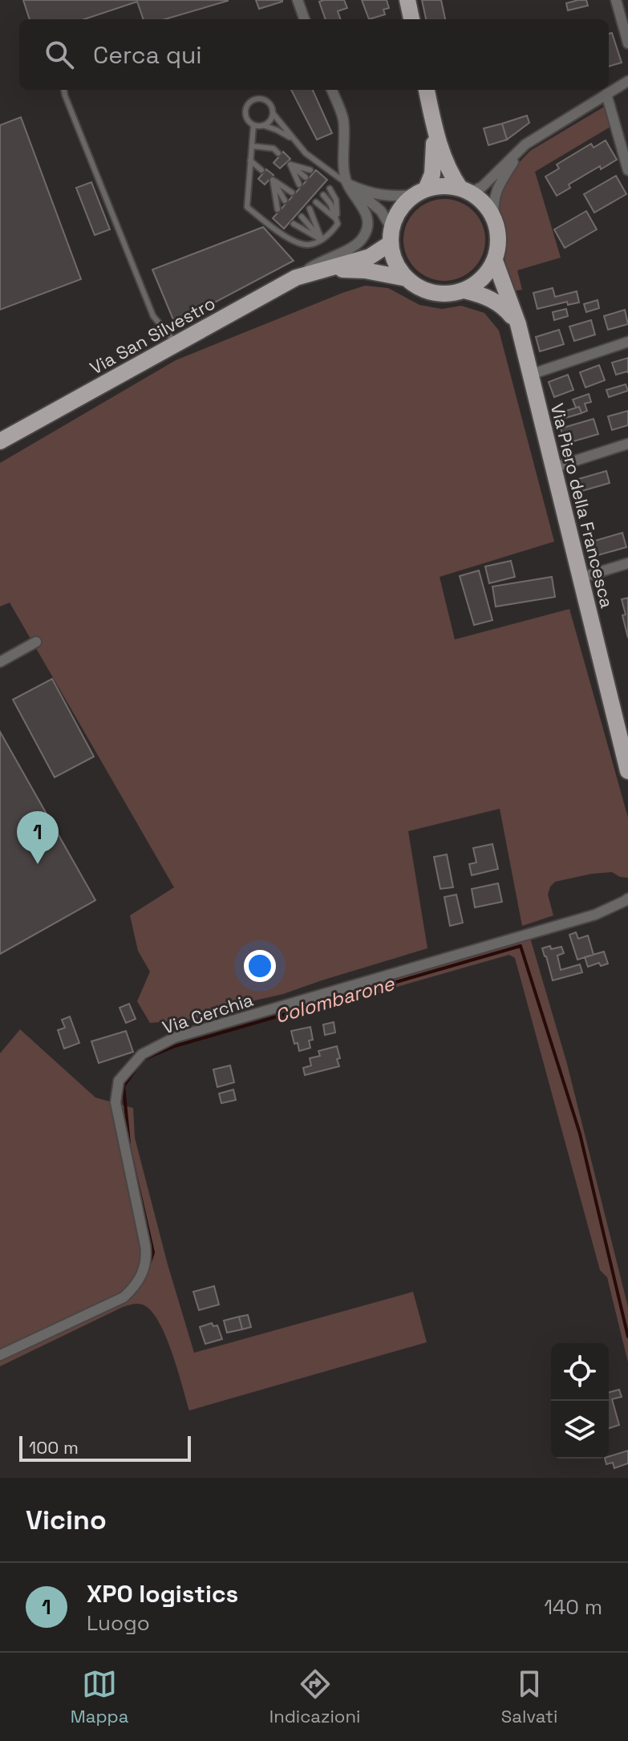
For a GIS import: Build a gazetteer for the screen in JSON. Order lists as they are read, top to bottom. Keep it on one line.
{"streets":{"main road":["Via San Silvestro","Via Piero della Francesca"],"street":["Via Cerchia"]},"crossings":[["Via San Silvestro","Via Piero della Francesca"]],"water":["Colombarone"],"scale_bar":"100 m","page":{"search":"Cerca qui","pins":"1","scale":"100 m","heading":"Vicino","list":[{"mark":"1","name":"XPO logistics","note":"Luogo","value":"140 m"}],"nav":["Mappa","Indicazioni","Salvati"]}}
